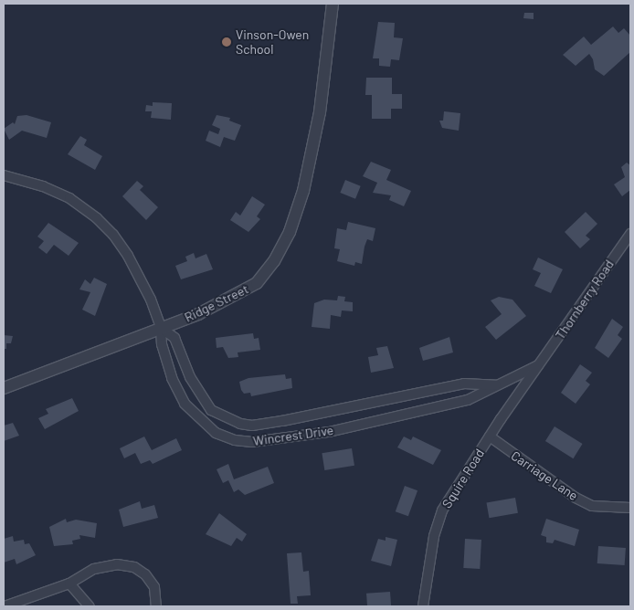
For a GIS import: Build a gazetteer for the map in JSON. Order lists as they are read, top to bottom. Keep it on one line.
{"streets":{"street":["Thornberry Road","Ridge Street","Wincrest Drive","Carriage Lane","Squire Road"]},"crossings":[["Thornberry Road","Wincrest Drive"],["Thornberry Road","Squire Road"],["Ridge Street","Wincrest Drive"],["Wincrest Drive","Squire Road"],["Carriage Lane","Squire Road"]],"places":["Vinson-Owen School"]}
